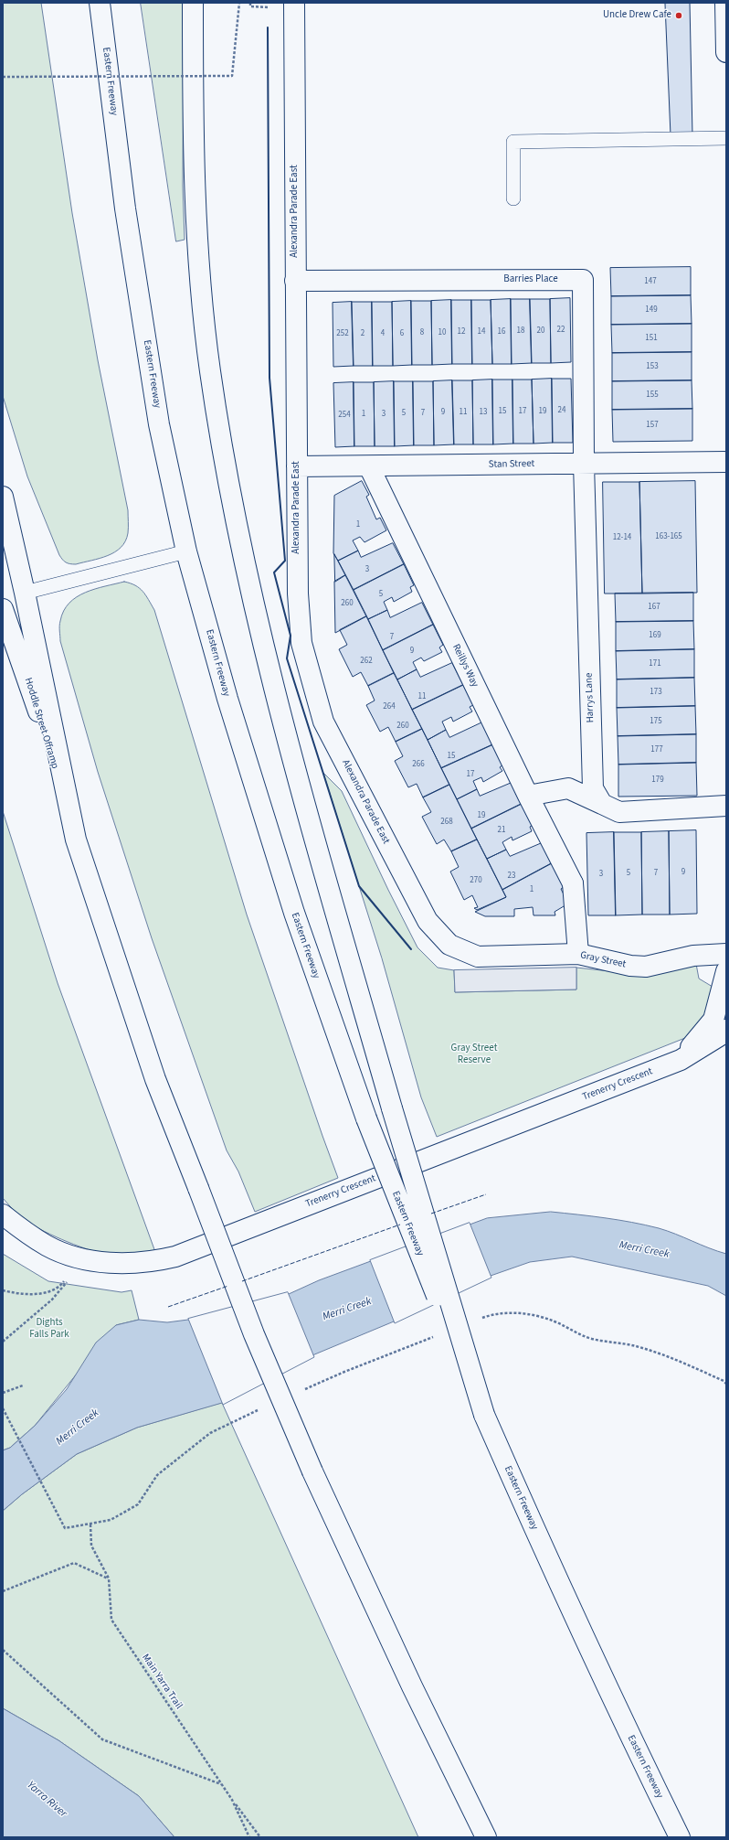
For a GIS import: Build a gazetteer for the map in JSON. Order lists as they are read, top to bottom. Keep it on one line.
{"streets":{"main road":["Eastern Freeway","Alexandra Parade East","Barries Place","Stan Street","Reillys Way","Harrys Lane","Hoddle Street Offramp","Gray Street","Trenerry Crescent"],"path":["Main Yarra Trail"]},"crossings":[["Alexandra Parade East","Barries Place"],["Alexandra Parade East","Stan Street"],["Alexandra Parade East","Gray Street"],["Barries Place","Stan Street"],["Barries Place","Harrys Lane"],["Stan Street","Reillys Way"],["Stan Street","Harrys Lane"],["Reillys Way","Gray Street"]],"water":["Merri Creek","Yarra River"],"parks":["Gray Street Reserve","Dights Falls Park"],"places":["Uncle Drew Cafe"],"house_numbers":["147","149","22","18","20","12","14","16","8","10","252","2","4","6","151","153","155","24","15","17","19","9","11","13","5","7","1","3","254","157","1","163-165","12-14","3","5","260","167","169","7","9","262","171","173","11","264","175","260","177","15","266","17","179","19","268","21","9","5","7","3","23","270","1"]}
